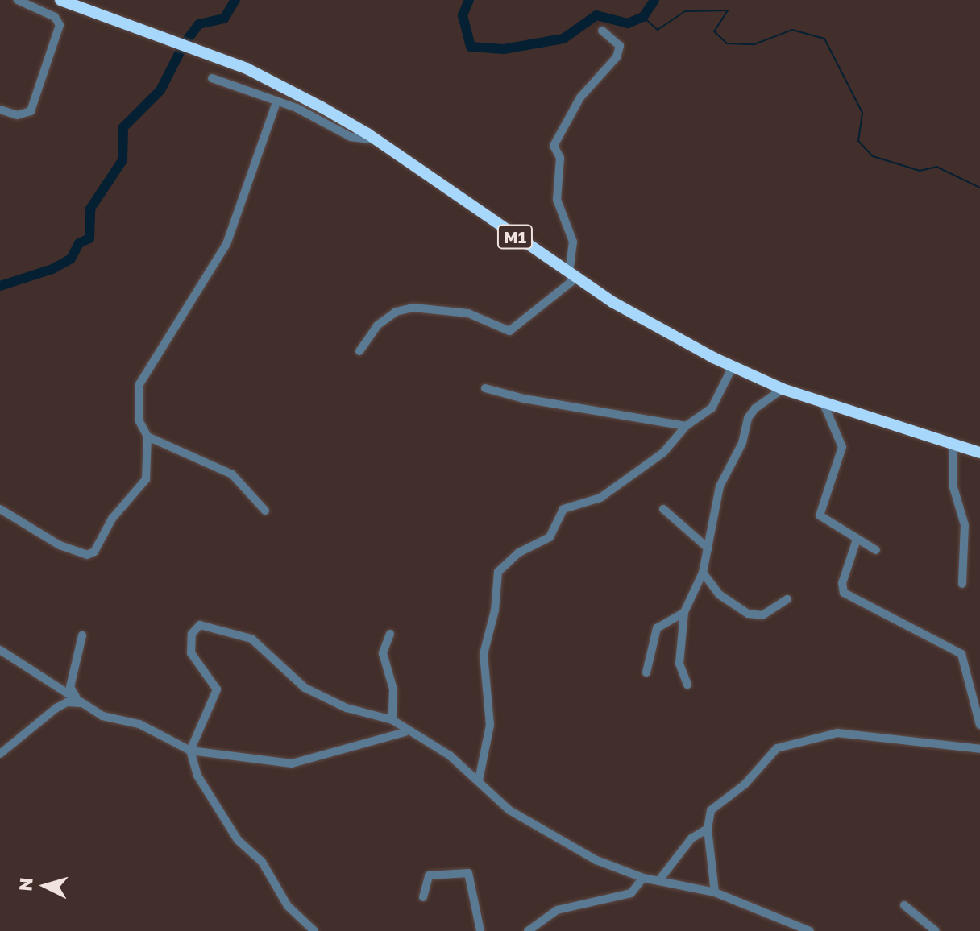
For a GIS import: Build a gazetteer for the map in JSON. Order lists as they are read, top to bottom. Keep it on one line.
{"streets":{"highway":["M1"]},"north":"left"}
